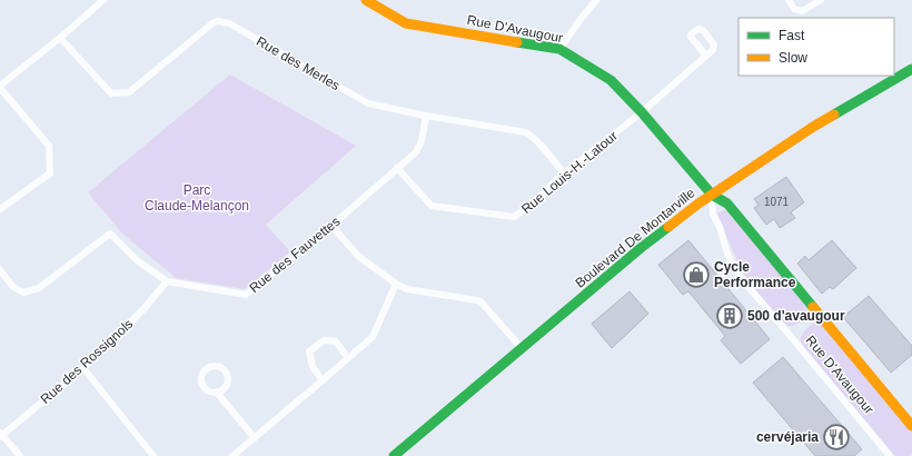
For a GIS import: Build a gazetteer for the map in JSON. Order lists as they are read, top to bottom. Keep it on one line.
{"streets":{"street":["Rue D'Avaugour","Rue des Merles","Rue Louis-H.-Latour","Boulevard De Montarville","Rue des Fauvettes","Rue des Rossignols"]},"crossings":[["Rue D'Avaugour","Rue Louis-H.-Latour"],["Rue D'Avaugour","Boulevard De Montarville"],["Rue des Merles","Rue Louis-H.-Latour"],["Rue des Merles","Rue des Fauvettes"],["Rue Louis-H.-Latour","Rue des Fauvettes"],["Rue des Fauvettes","Rue des Rossignols"]],"parks":["Parc Claude-Melançon"],"places":{"shop":["Cycle Performance"],"building":["500 d'avaugour"],"restaurant":["cervéjaria"]},"house_numbers":["1071"],"legend":["Fast","Slow"]}
